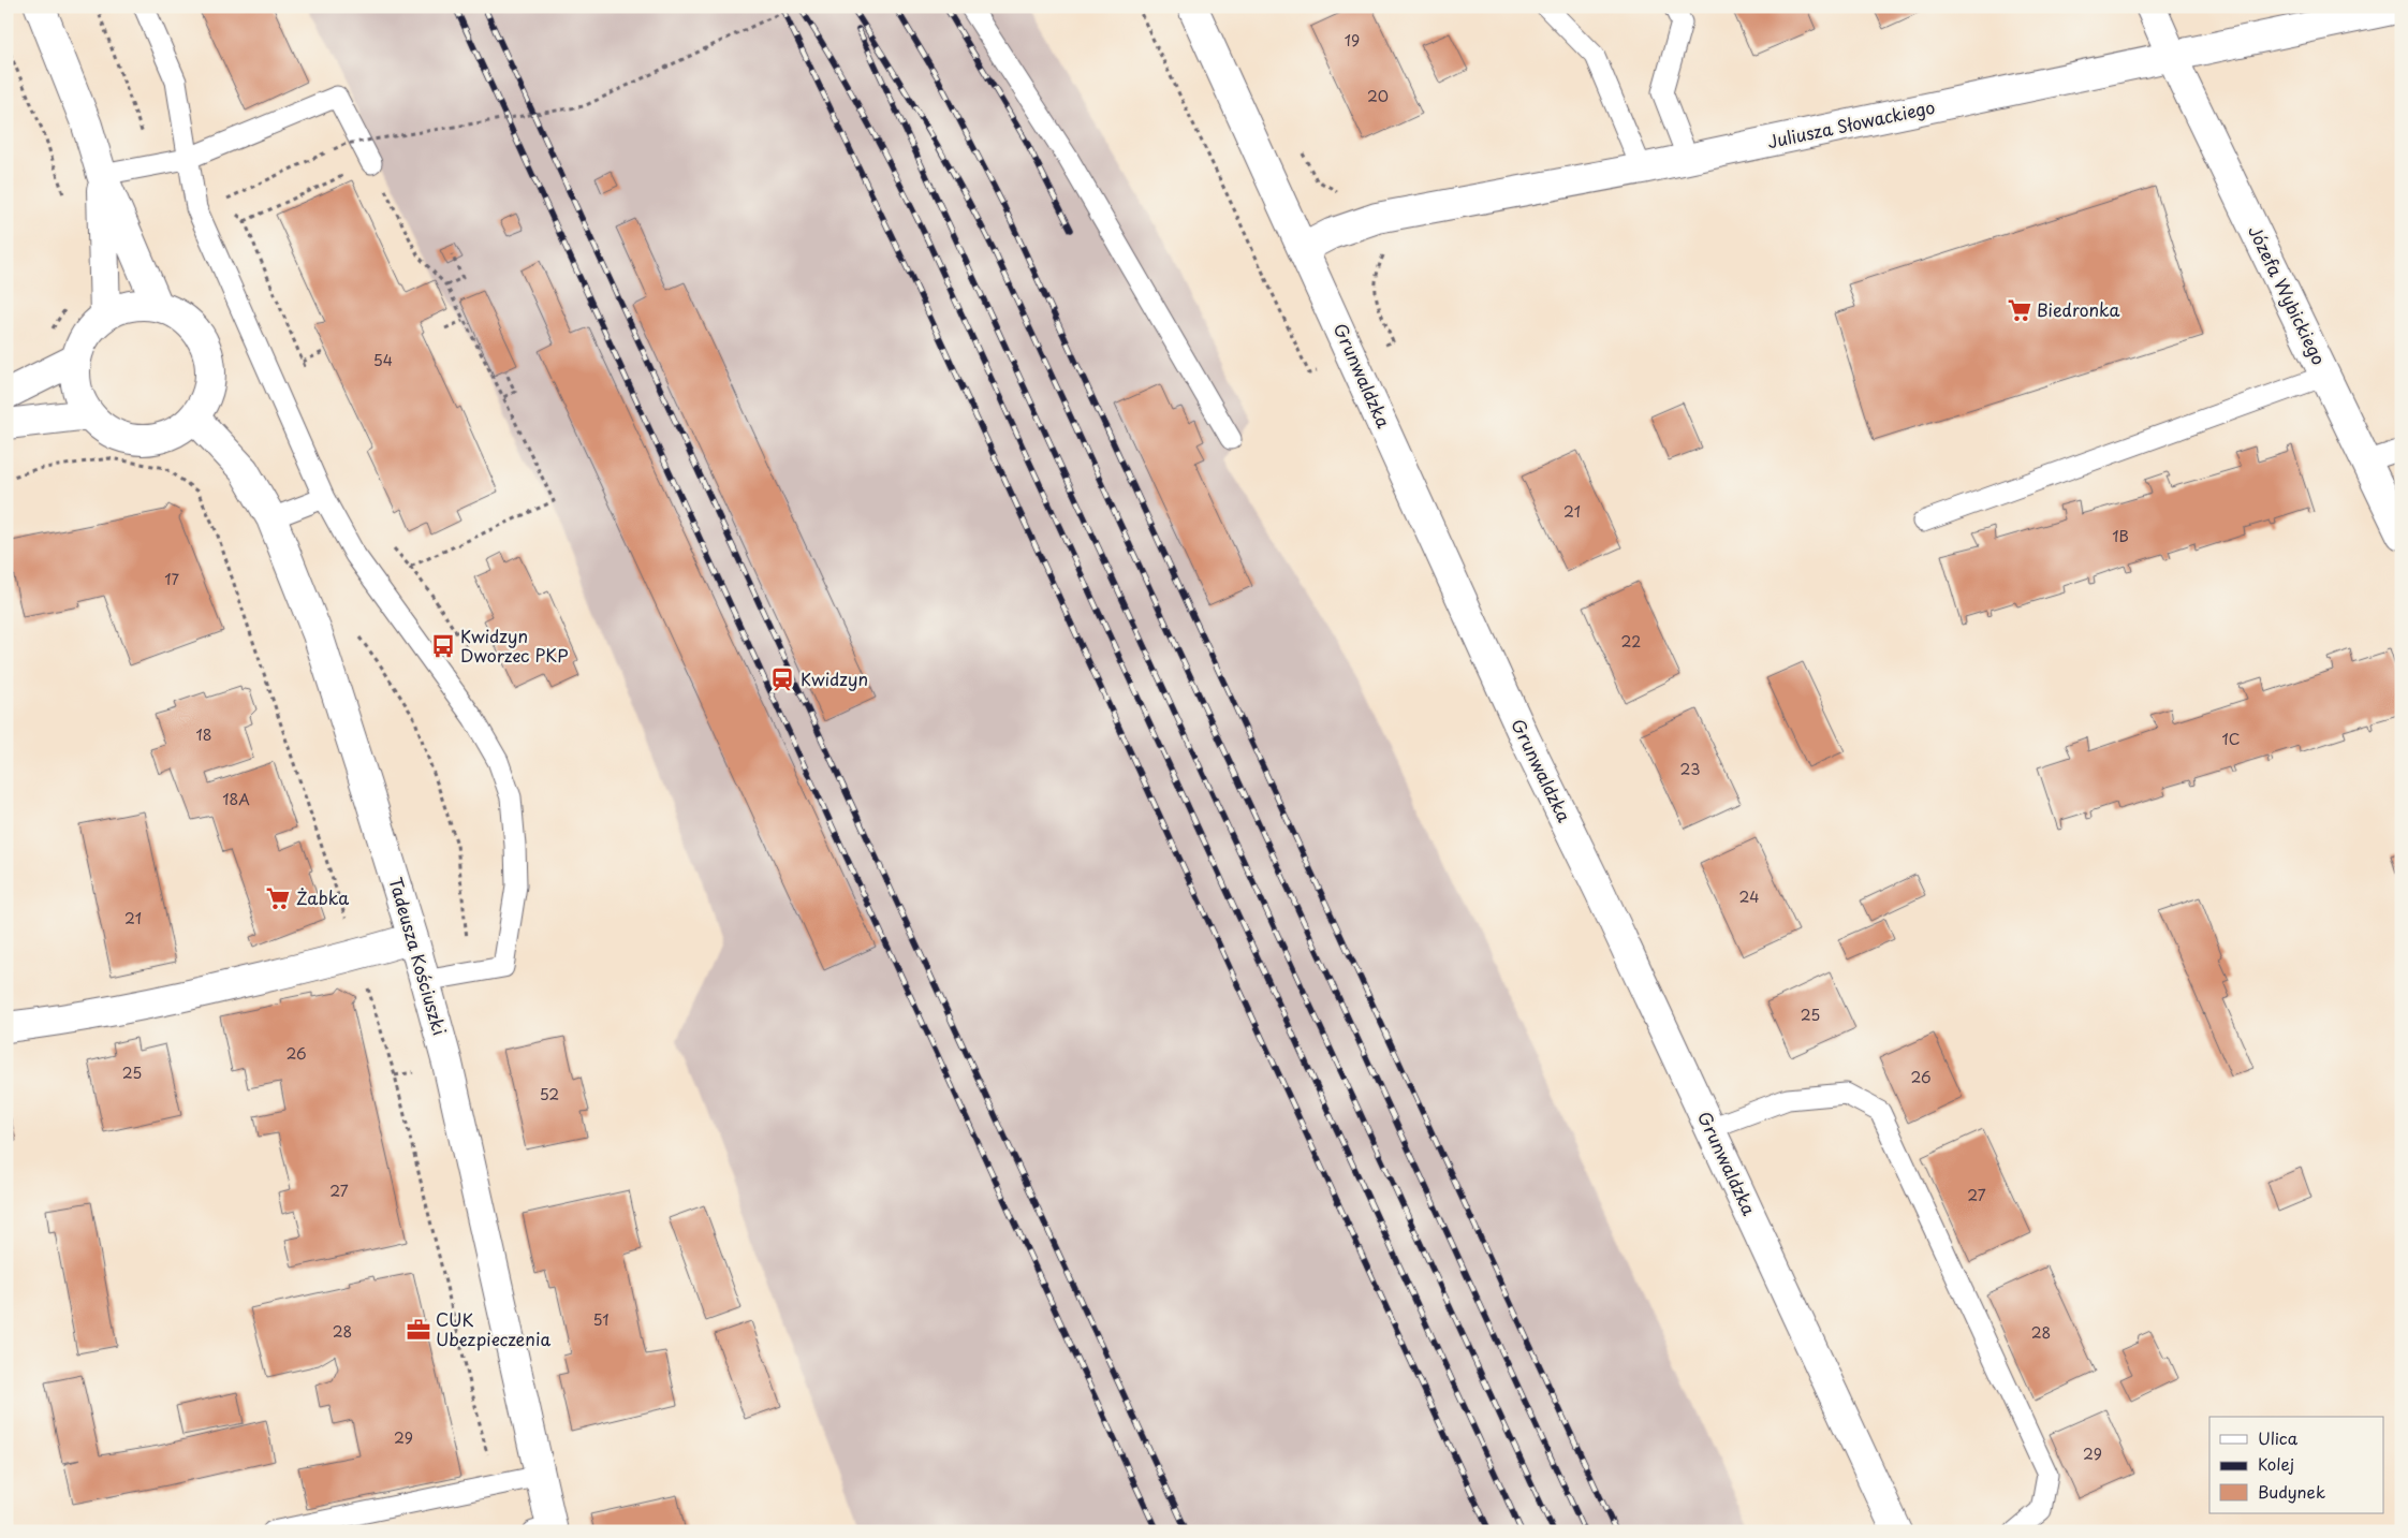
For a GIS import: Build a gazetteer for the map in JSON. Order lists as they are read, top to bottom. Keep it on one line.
{"streets":{"street":["Juliusza Słowackiego","Józefa Wybickiego","Grunwaldzka","Tadeusza Kościuszki"]},"crossings":[["Juliusza Słowackiego","Józefa Wybickiego"],["Juliusza Słowackiego","Grunwaldzka"]],"places":{"supermarket":["Biedronka","Żabka"],"bus stop":["Kwidzyn Dworzec PKP"],"station":["Kwidzyn"],"office":["CUK Ubezpieczenia"]},"house_numbers":["19","20","54","21","1B","17","22","18","1C","23","18A","24","21","25","26","25","26","52","27","27","51","28","28","29","29"],"legend":["Ulica","Kolej","Budynek"]}
